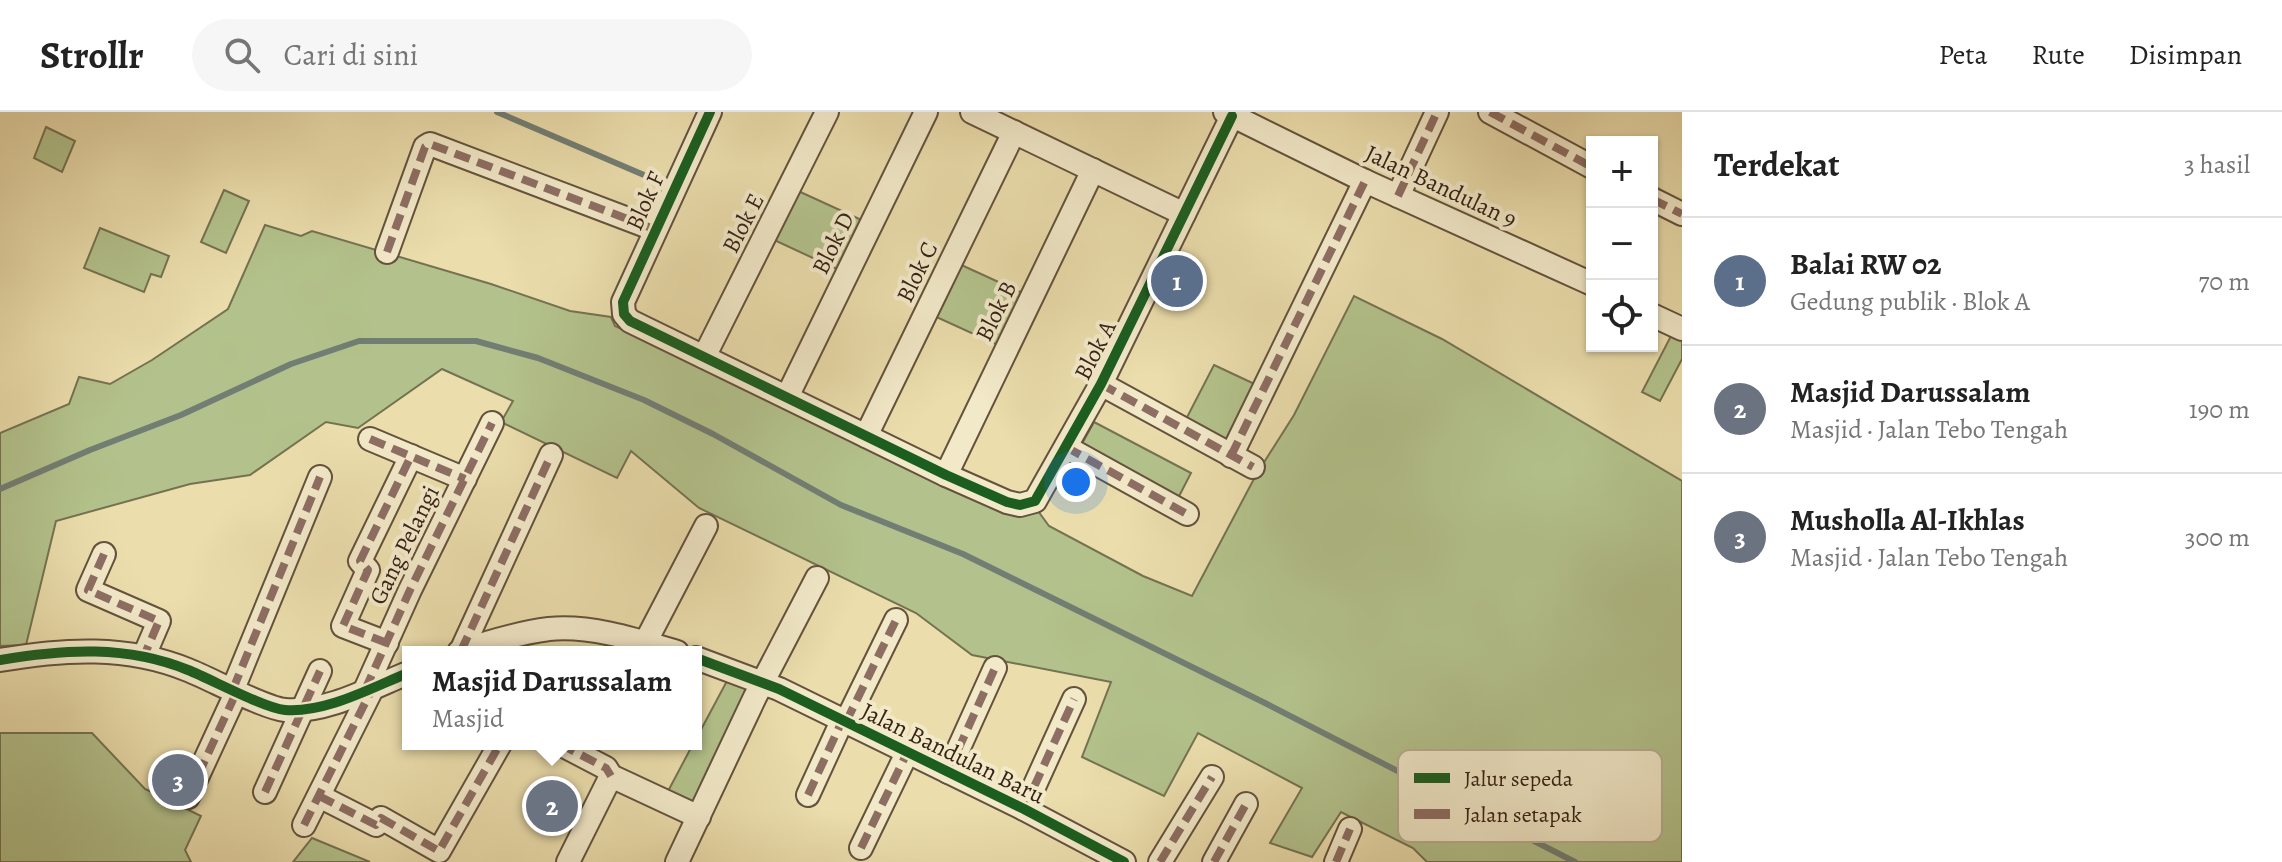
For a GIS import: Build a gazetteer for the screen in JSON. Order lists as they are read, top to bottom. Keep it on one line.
{"streets":{"street":["Jalan Bandulan 9","Blok F","Blok E","Blok D","Blok C","Blok B","Blok A","Gang Pelangi","Jalan Bandulan Baru"]},"crossings":[["Jalan Bandulan 9","Blok A"],["Blok F","Blok E"],["Blok B","Blok A"]],"legend":["Jalur sepeda","Jalan setapak"],"page":{"header":"Strollr","search":"Cari di sini","nav":["Peta","Rute","Disimpan"],"heading":["Terdekat","3 hasil"],"map_buttons":["+","−"],"list":[{"mark":"1","name":"Balai RW 02","note":"Gedung publik · Blok A","value":"70 m"},{"mark":"2","name":"Masjid Darussalam","note":"Masjid · Jalan Tebo Tengah","value":"190 m"},{"mark":"3","name":"Musholla Al-Ikhlas","note":"Masjid · Jalan Tebo Tengah","value":"300 m"}],"pins":["1","3","2"],"popup":["Masjid Darussalam","Masjid"]}}
